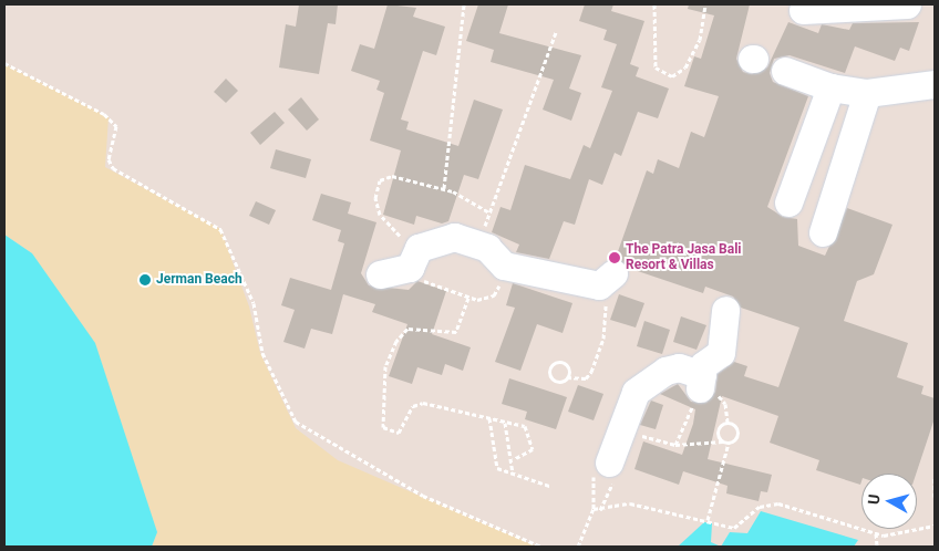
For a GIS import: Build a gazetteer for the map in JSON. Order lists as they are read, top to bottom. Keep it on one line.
{"places":["The Patra Jasa Bali Resort & Villas","Jerman Beach"],"north":"left"}
